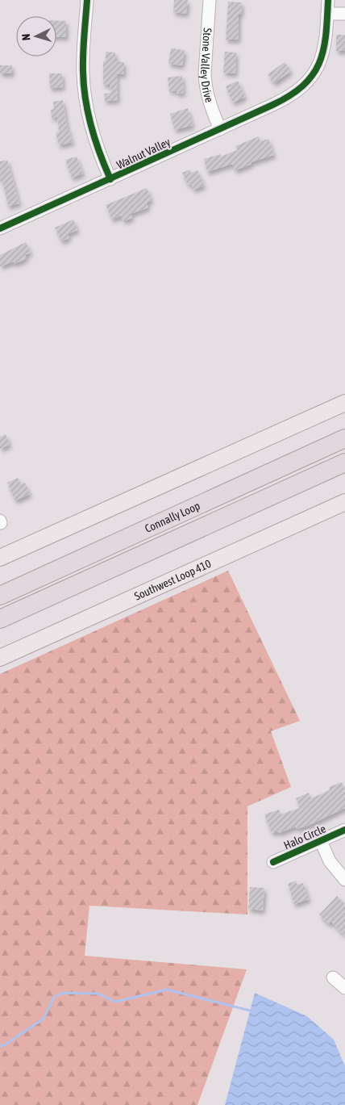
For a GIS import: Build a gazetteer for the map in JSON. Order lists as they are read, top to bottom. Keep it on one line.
{"streets":{"highway":["Connally Loop"],"main road":["Southwest Loop 410"],"street":["Stone Valley Drive","Walnut Valley","Halo Circle"]},"crossings":[["Stone Valley Drive","Walnut Valley"]],"north":"left"}
